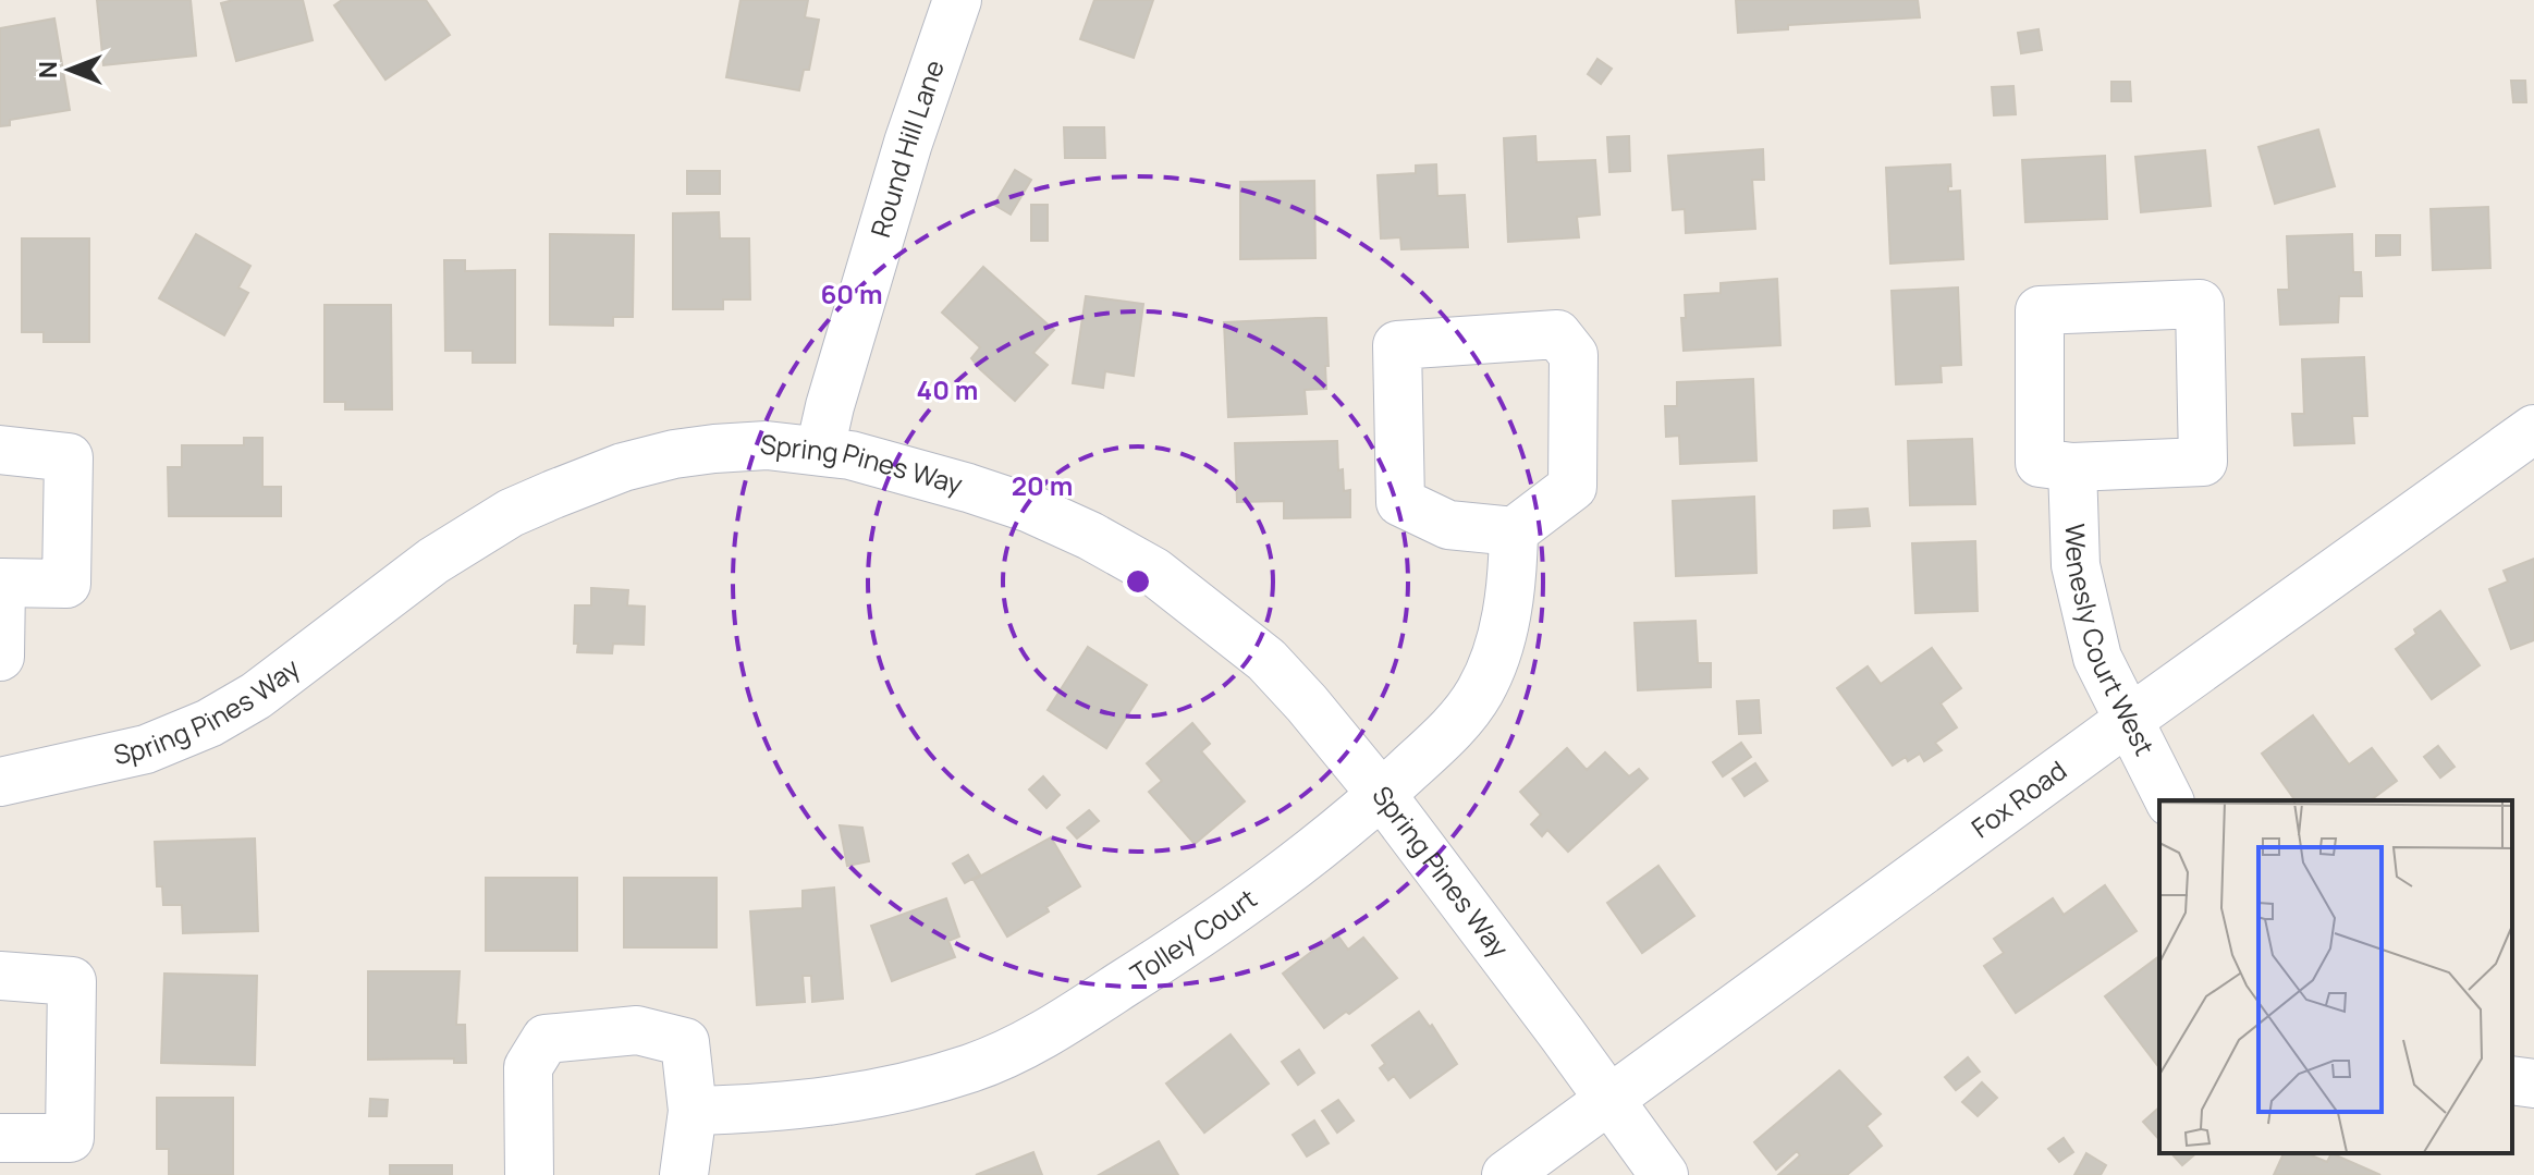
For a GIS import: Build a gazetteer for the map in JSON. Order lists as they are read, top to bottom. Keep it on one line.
{"streets":{"street":["Round Hill Lane","Spring Pines Way","Wenesly Court West","Fox Road","Tolley Court"]},"crossings":[["Round Hill Lane","Spring Pines Way"],["Spring Pines Way","Fox Road"],["Spring Pines Way","Tolley Court"],["Wenesly Court West","Fox Road"]],"north":"left","rings":["60 m","40 m","20 m"]}
